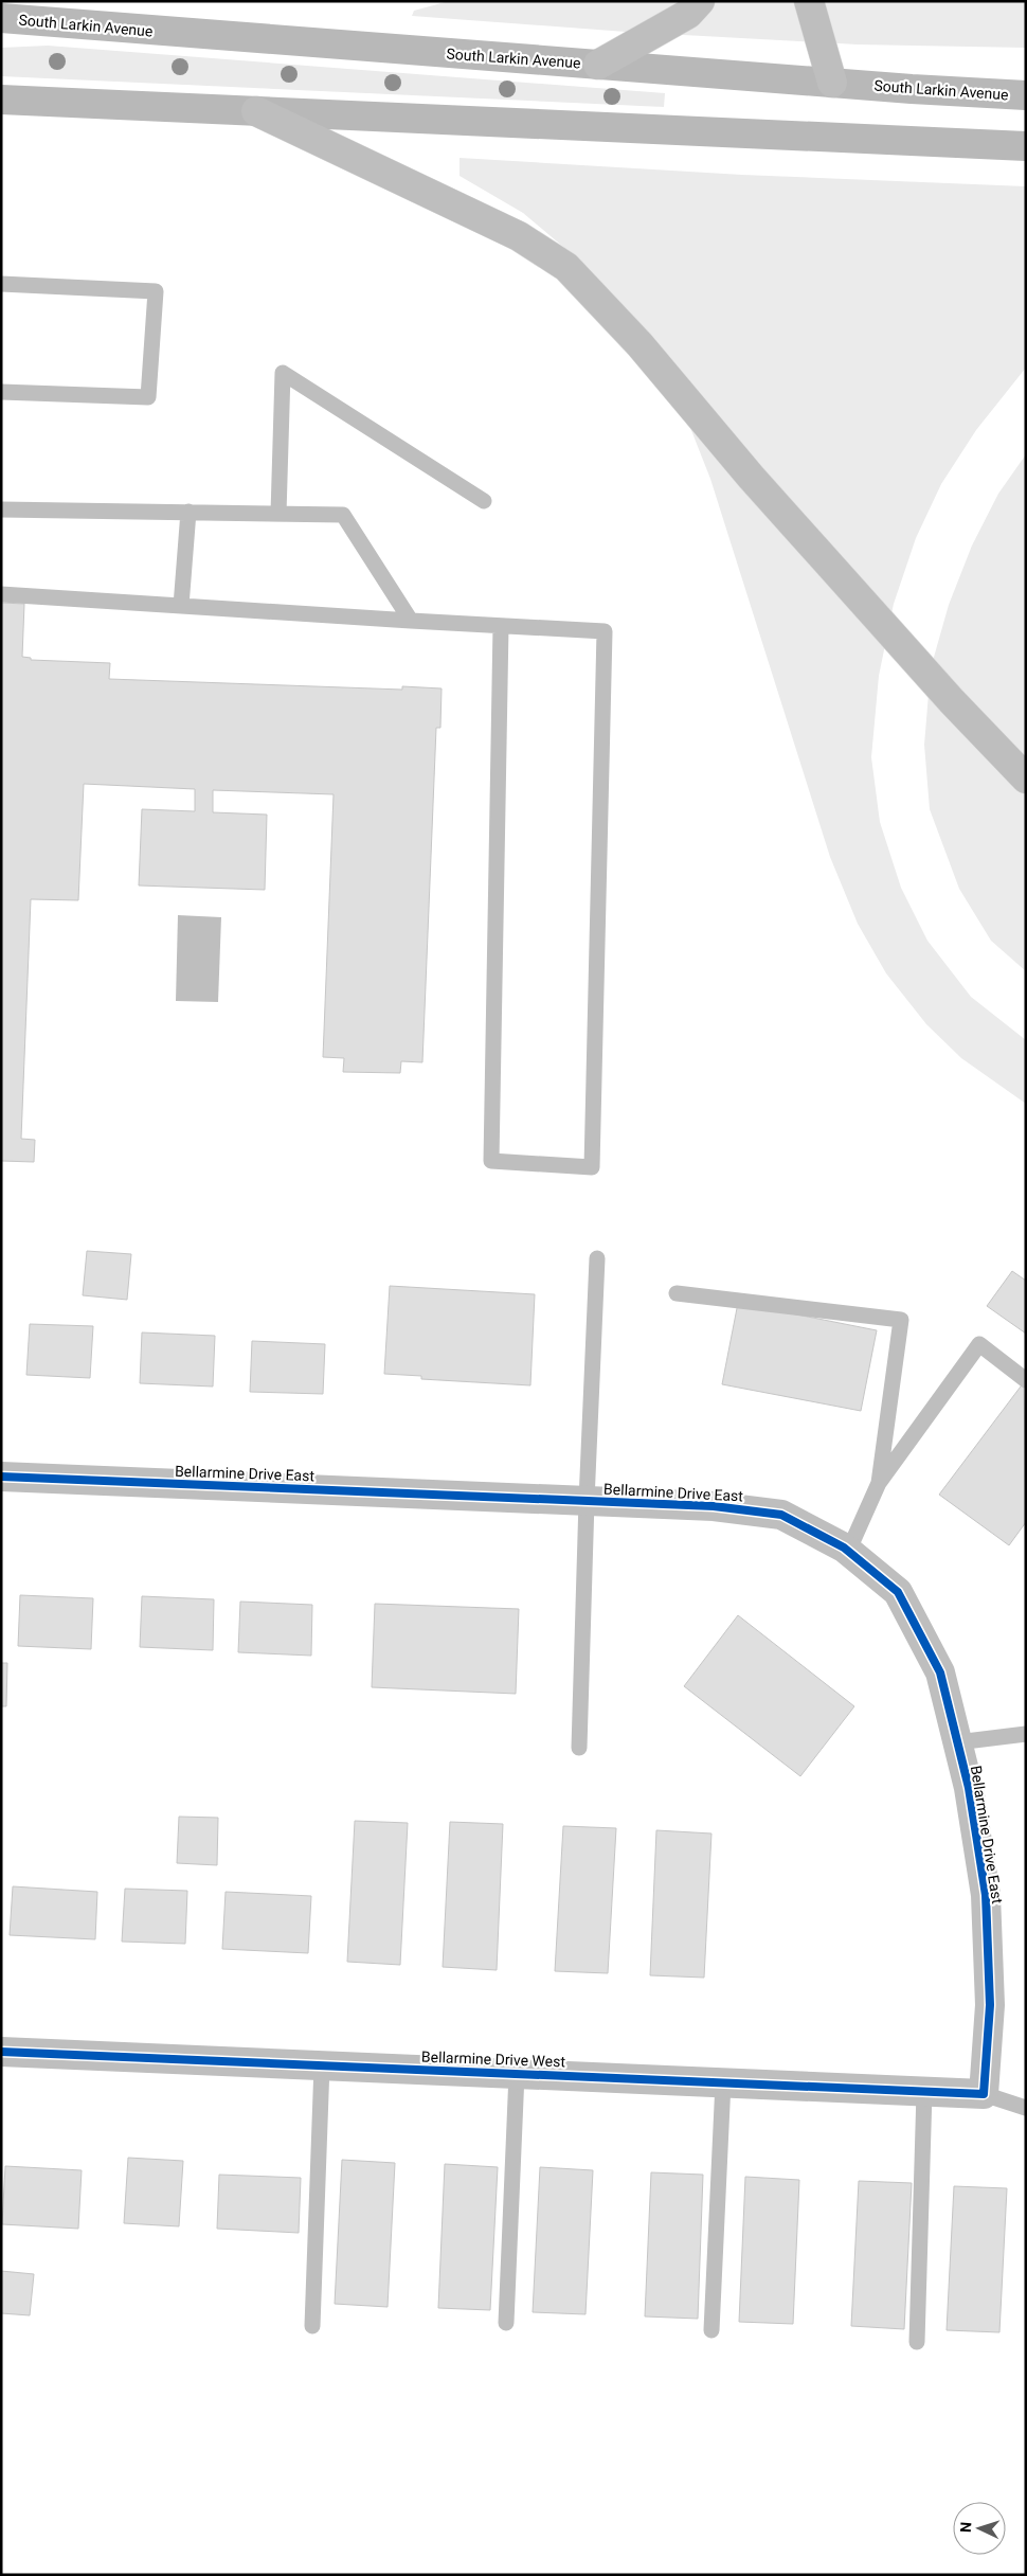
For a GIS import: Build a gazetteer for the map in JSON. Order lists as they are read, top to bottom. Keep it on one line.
{"streets":{"main road":["South Larkin Avenue","Bellarmine Drive East","Bellarmine Drive West"]},"crossings":[["Bellarmine Drive East","Bellarmine Drive West"]],"north":"left"}
